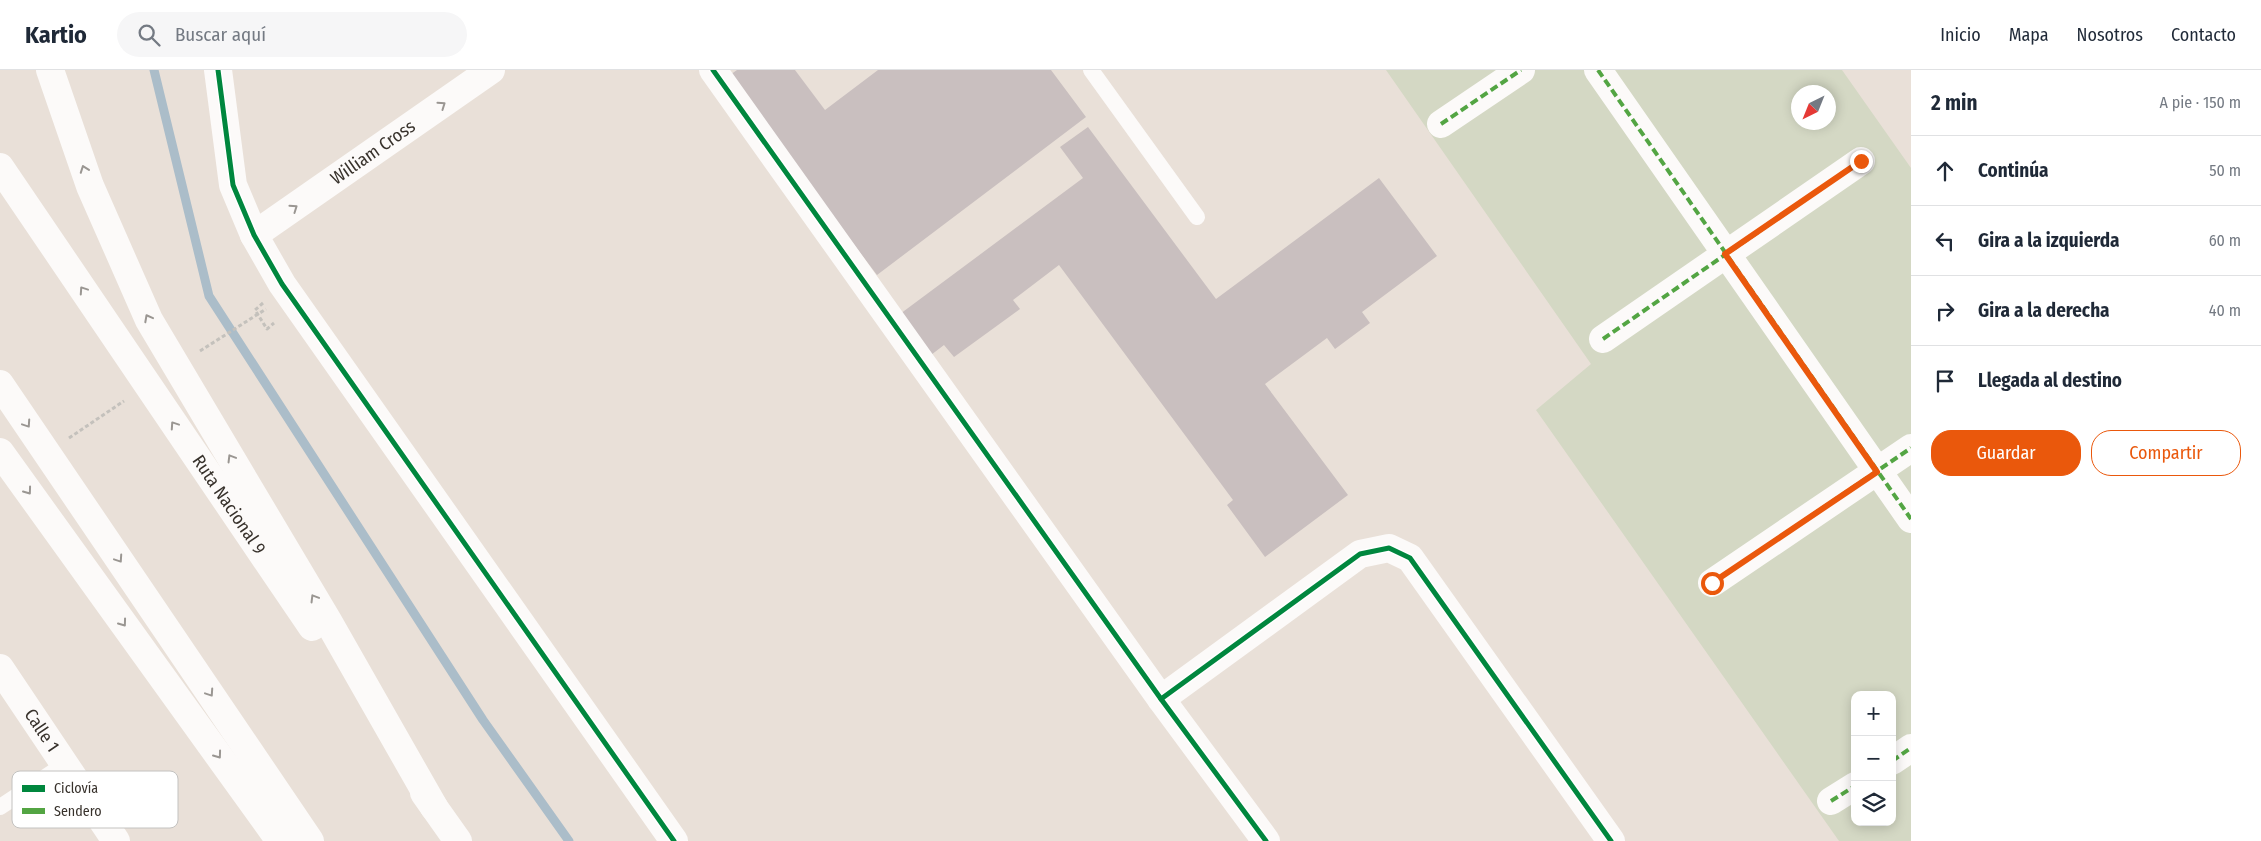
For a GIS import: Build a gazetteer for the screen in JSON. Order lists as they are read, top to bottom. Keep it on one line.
{"streets":{"main road":["William Cross","Ruta Nacional 9","Calle 1"]},"one_way":["William Cross"],"legend":["Ciclovía","Sendero"],"north":"bottom left","page":{"header":"Kartio","search":"Buscar aquí","nav":["Inicio","Mapa","Nosotros","Contacto"],"heading":["2 min","A pie · 150 m"],"list":[["Continúa","50 m"],["Gira a la izquierda","60 m"],["Gira a la derecha","40 m"],"Llegada al destino"],"buttons":["Guardar","Compartir"],"map_buttons":["+","−"]}}
